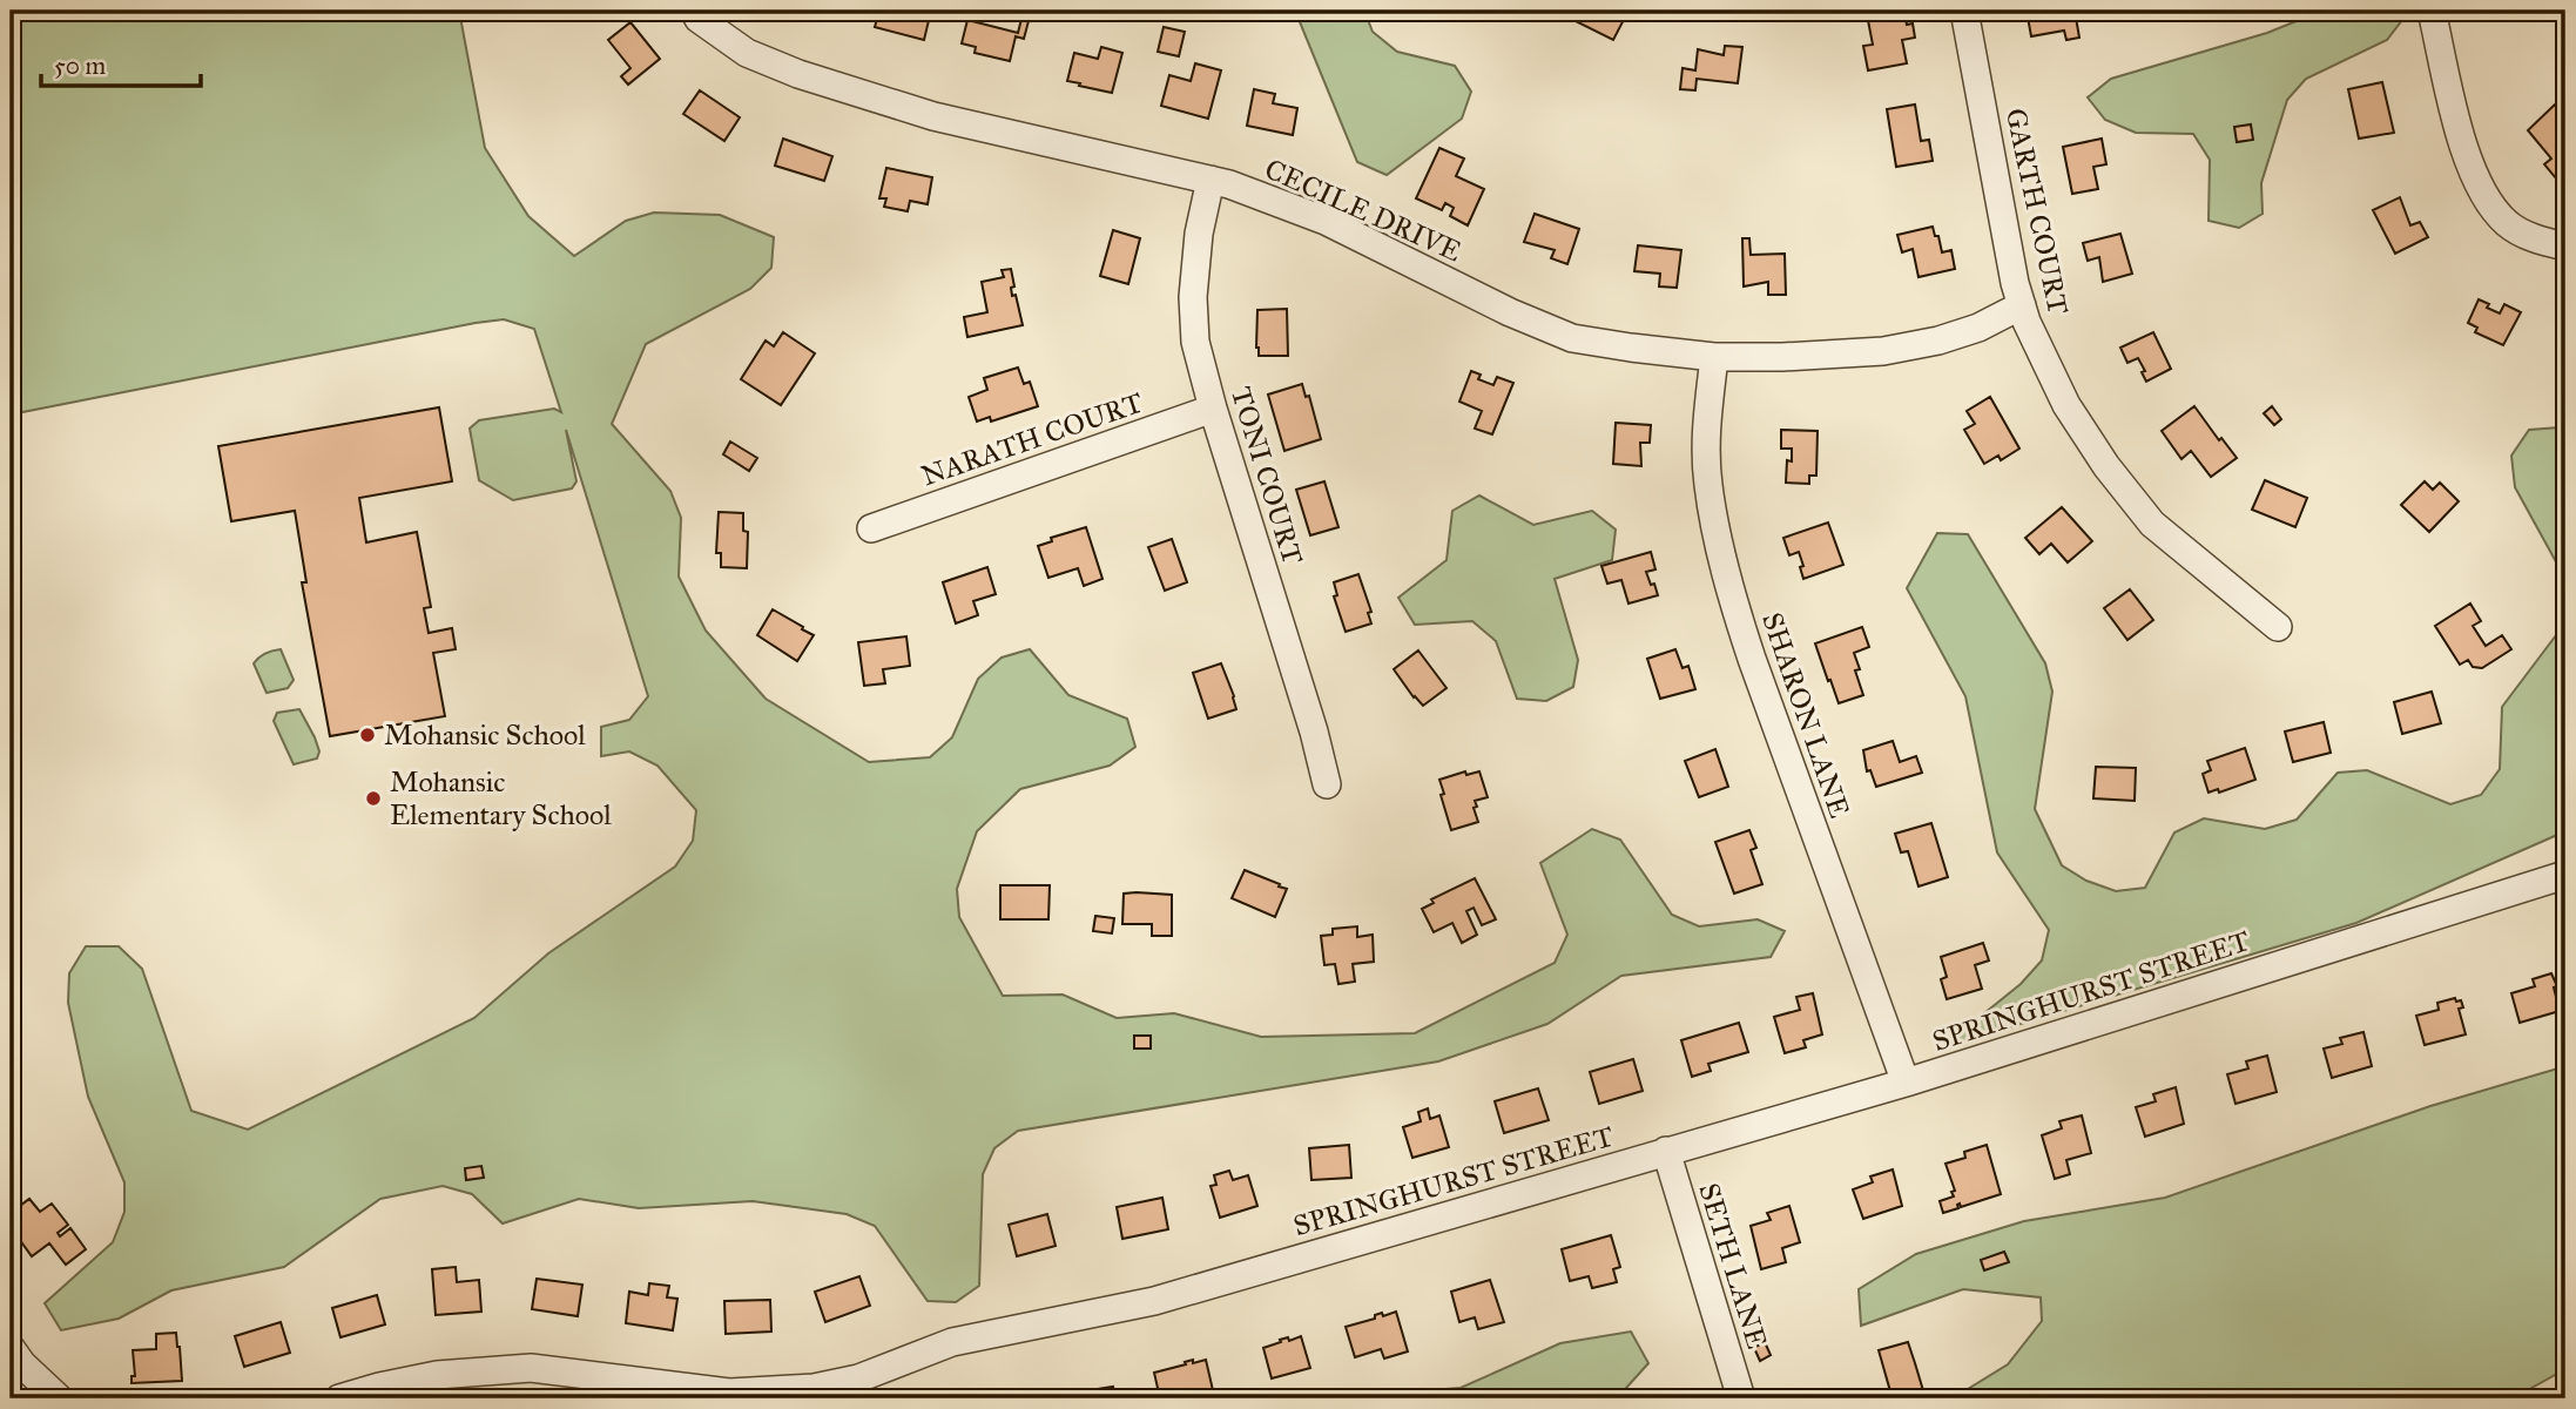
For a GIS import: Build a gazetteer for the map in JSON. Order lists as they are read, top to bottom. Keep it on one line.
{"streets":{"street":["CECILE DRIVE","GARTH COURT","NARATH COURT","TONI COURT","SHARON LANE","SPRINGHURST STREET","SETH LANE"]},"crossings":[["CECILE DRIVE","GARTH COURT"],["CECILE DRIVE","TONI COURT"],["CECILE DRIVE","SHARON LANE"],["NARATH COURT","TONI COURT"],["SHARON LANE","SPRINGHURST STREET"],["SPRINGHURST STREET","SETH LANE"]],"places":["Mohansic School","Mohansic Elementary School"],"scale_bar":"50 m"}
